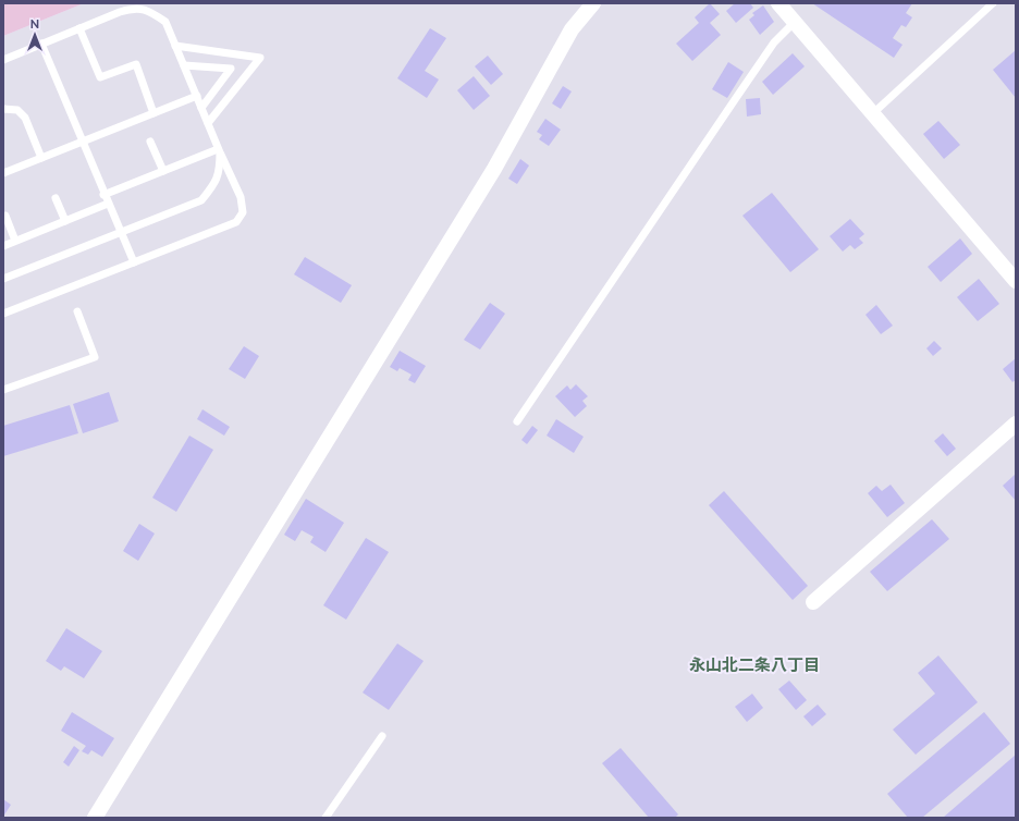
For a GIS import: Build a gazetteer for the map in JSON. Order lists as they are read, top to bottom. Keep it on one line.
{"districts":["永山北二条八丁目"],"north":"top"}
